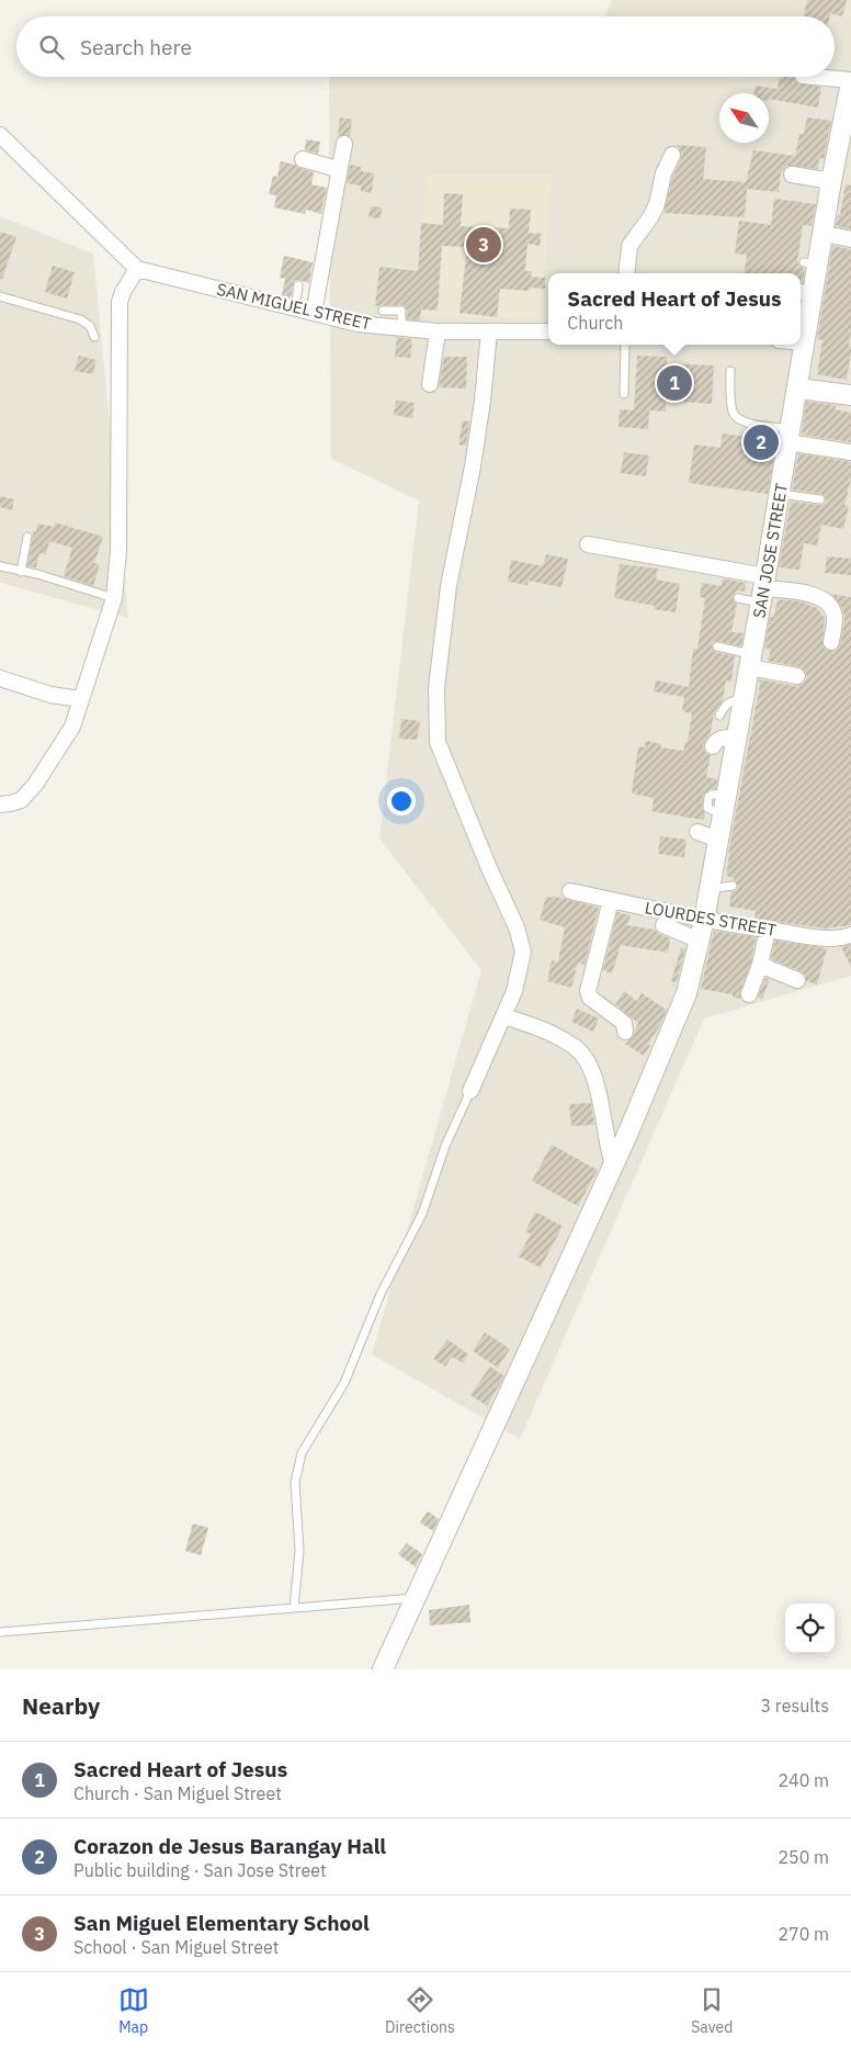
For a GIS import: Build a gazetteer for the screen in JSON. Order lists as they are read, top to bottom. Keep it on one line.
{"streets":{"street":["SAN MIGUEL STREET","SAN JOSE STREET","LOURDES STREET"]},"crossings":[["SAN JOSE STREET","LOURDES STREET"]],"north":"top left","page":{"search":"Search here","pins":["3","1","2"],"popup":["Sacred Heart of Jesus","Church"],"heading":["Nearby","3 results"],"list":[{"mark":"1","name":"Sacred Heart of Jesus","note":"Church · San Miguel Street","value":"240 m"},{"mark":"2","name":"Corazon de Jesus Barangay Hall","note":"Public building · San Jose Street","value":"250 m"},{"mark":"3","name":"San Miguel Elementary School","note":"School · San Miguel Street","value":"270 m"}],"nav":["Map","Directions","Saved"]}}
